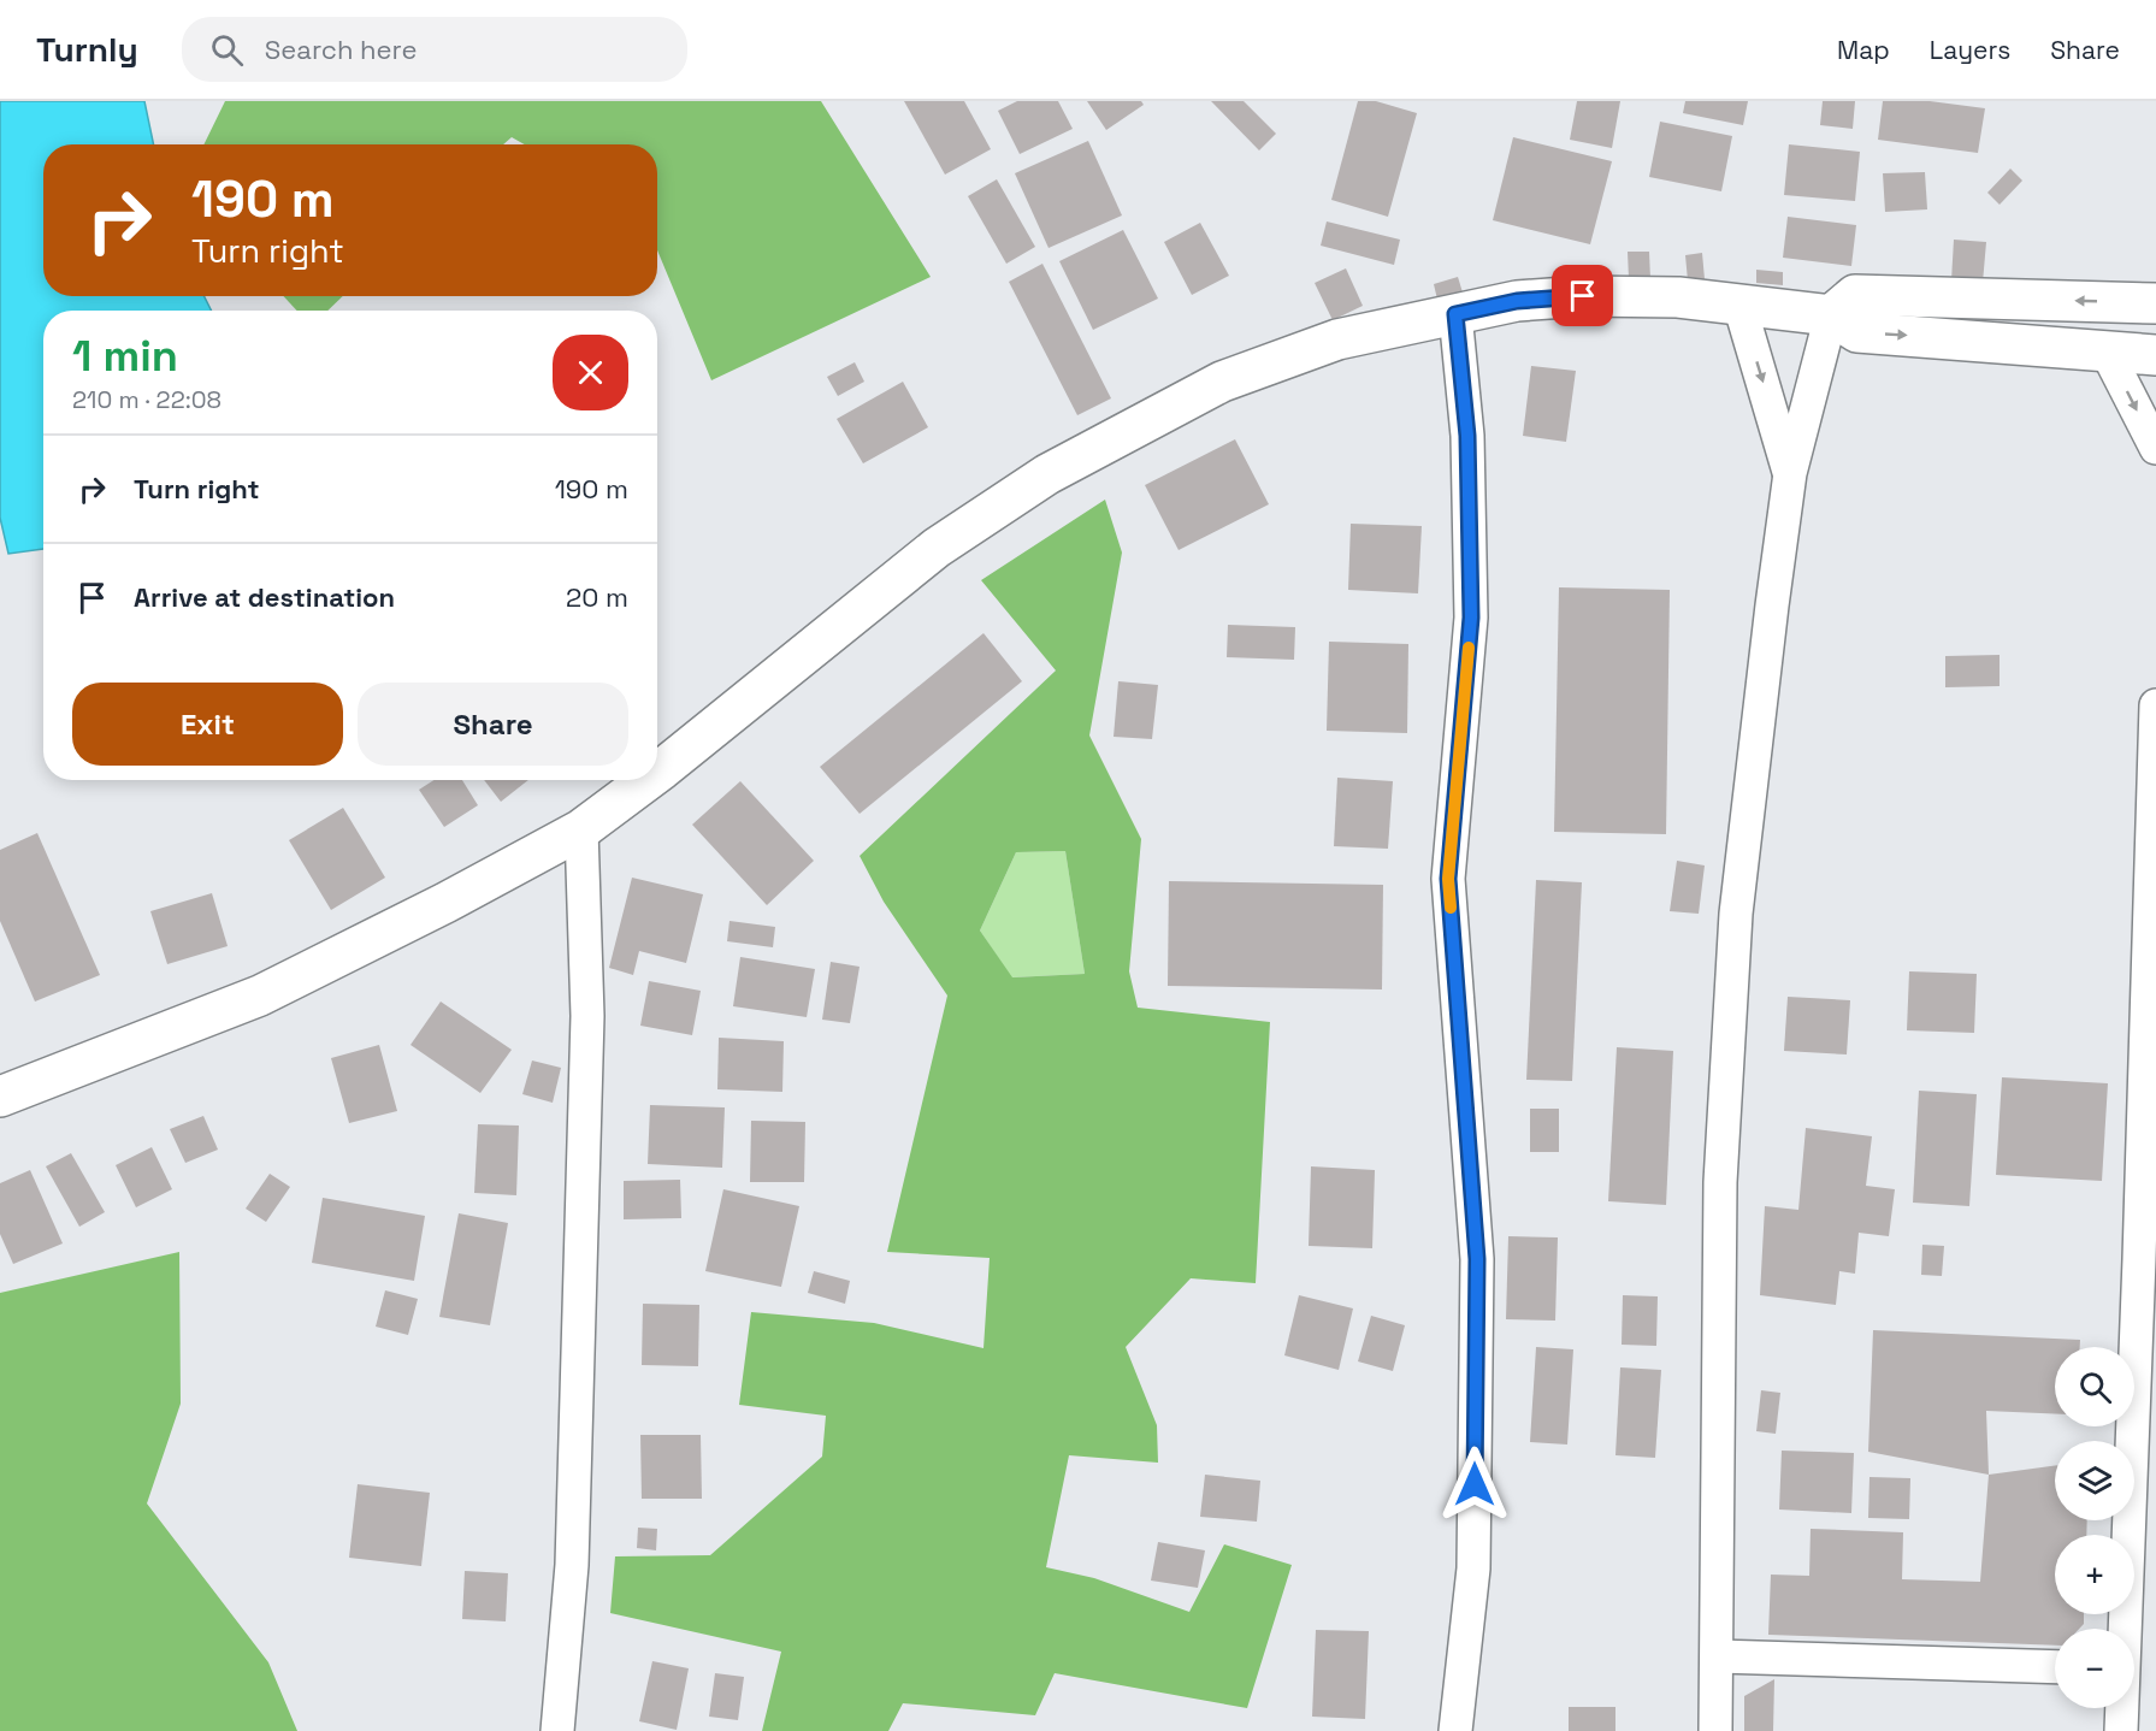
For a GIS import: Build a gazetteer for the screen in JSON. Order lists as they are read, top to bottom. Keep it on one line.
{"page":{"header":"Turnly","search":"Search here","nav":["Map","Layers","Share"],"turn":["190 m","Turn right"],"heading":["1 min","210 m · 22:08"],"list":[{"name":"Turn right","value":"190 m"},{"name":"Arrive at destination","value":"20 m"}],"buttons":["Exit","Share"],"map_buttons":["+","−"]}}
